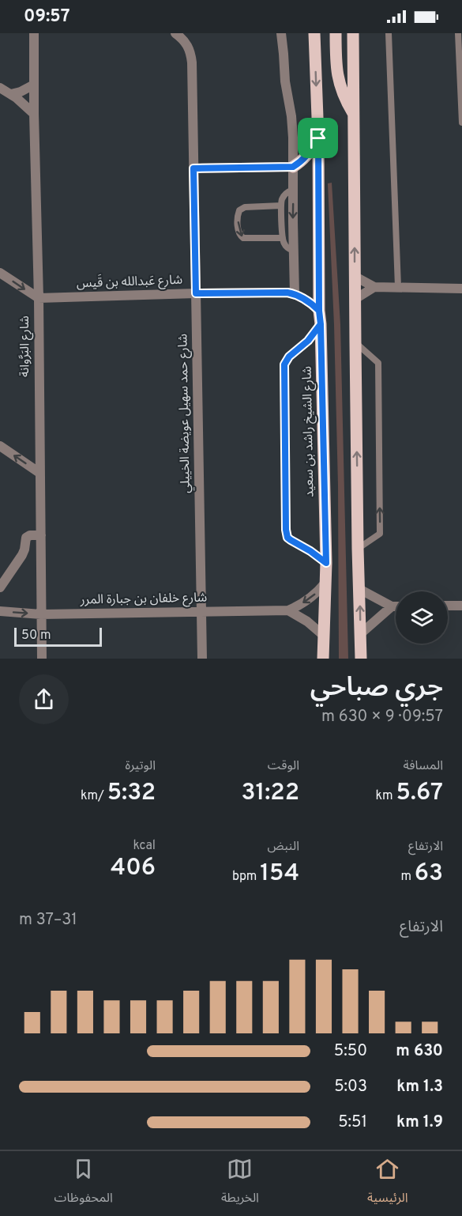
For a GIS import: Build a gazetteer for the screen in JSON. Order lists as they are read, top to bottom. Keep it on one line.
{"streets":{"main road":["شارع الشيخ راشد بن سعيد"],"street":["شارع عَبدالله بن قَيس","شارع البَرَّوانة","شارع حمد سهيل عويضة الخييلي","شارع خلفان بن جبارة المرر"]},"crossings":[["شارع عَبدالله بن قَيس","شارع البَرَّوانة"],["شارع عَبدالله بن قَيس","شارع حمد سهيل عويضة الخييلي"],["شارع البَرَّوانة","شارع خلفان بن جبارة المرر"],["شارع حمد سهيل عويضة الخييلي","شارع خلفان بن جبارة المرر"],["شارع الشيخ راشد بن سعيد","شارع خلفان بن جبارة المرر"]],"scale_bar":"50 m","page":{"status":"09:57","scale":"50 m","heading":["جري صباحي","09:57 · 9 × 630 m"],"stats":[["المسافة","5.67 km"],["الوقت","31:22"],["الوتيرة","5:32 /km"],["الارتفاع","63 m"],["النبض","154 bpm"],["kcal","406"]],"chart":["الارتفاع","31–37 m"],"list":[{"name":"630 m","note":"5:50"},{"name":"1.3 km","note":"5:03"},{"name":"1.9 km","note":"5:51"}],"tabs":["الرئيسية","الخريطة","المحفوظات"]}}
